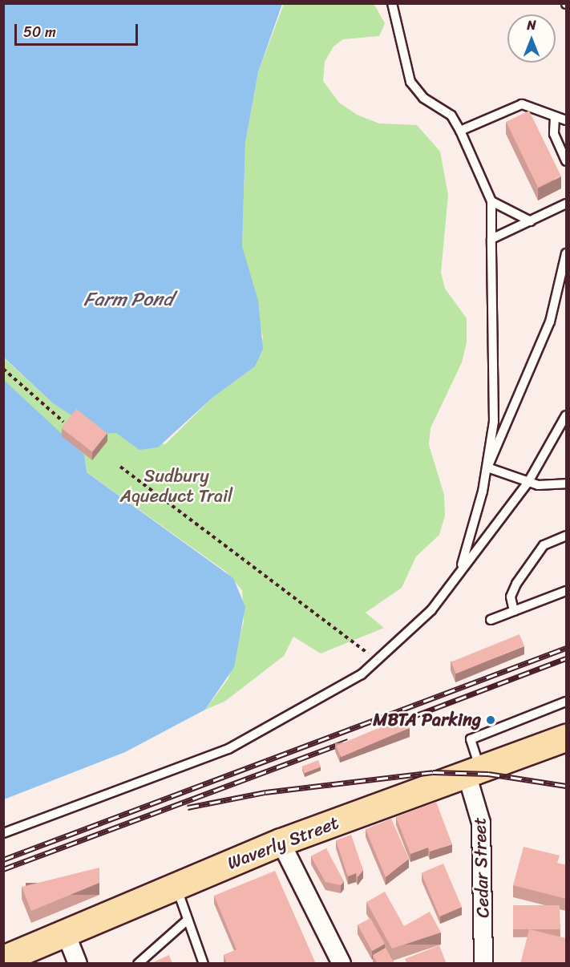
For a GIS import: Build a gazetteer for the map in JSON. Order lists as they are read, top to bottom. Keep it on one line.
{"streets":{"main road":["Waverly Street"],"street":["Cedar Street"]},"crossings":[["Waverly Street","Cedar Street"]],"water":["Farm Pond"],"parks":["Sudbury Aqueduct Trail"],"places":["MBTA Parking"],"scale_bar":"50 m","north":"top"}
